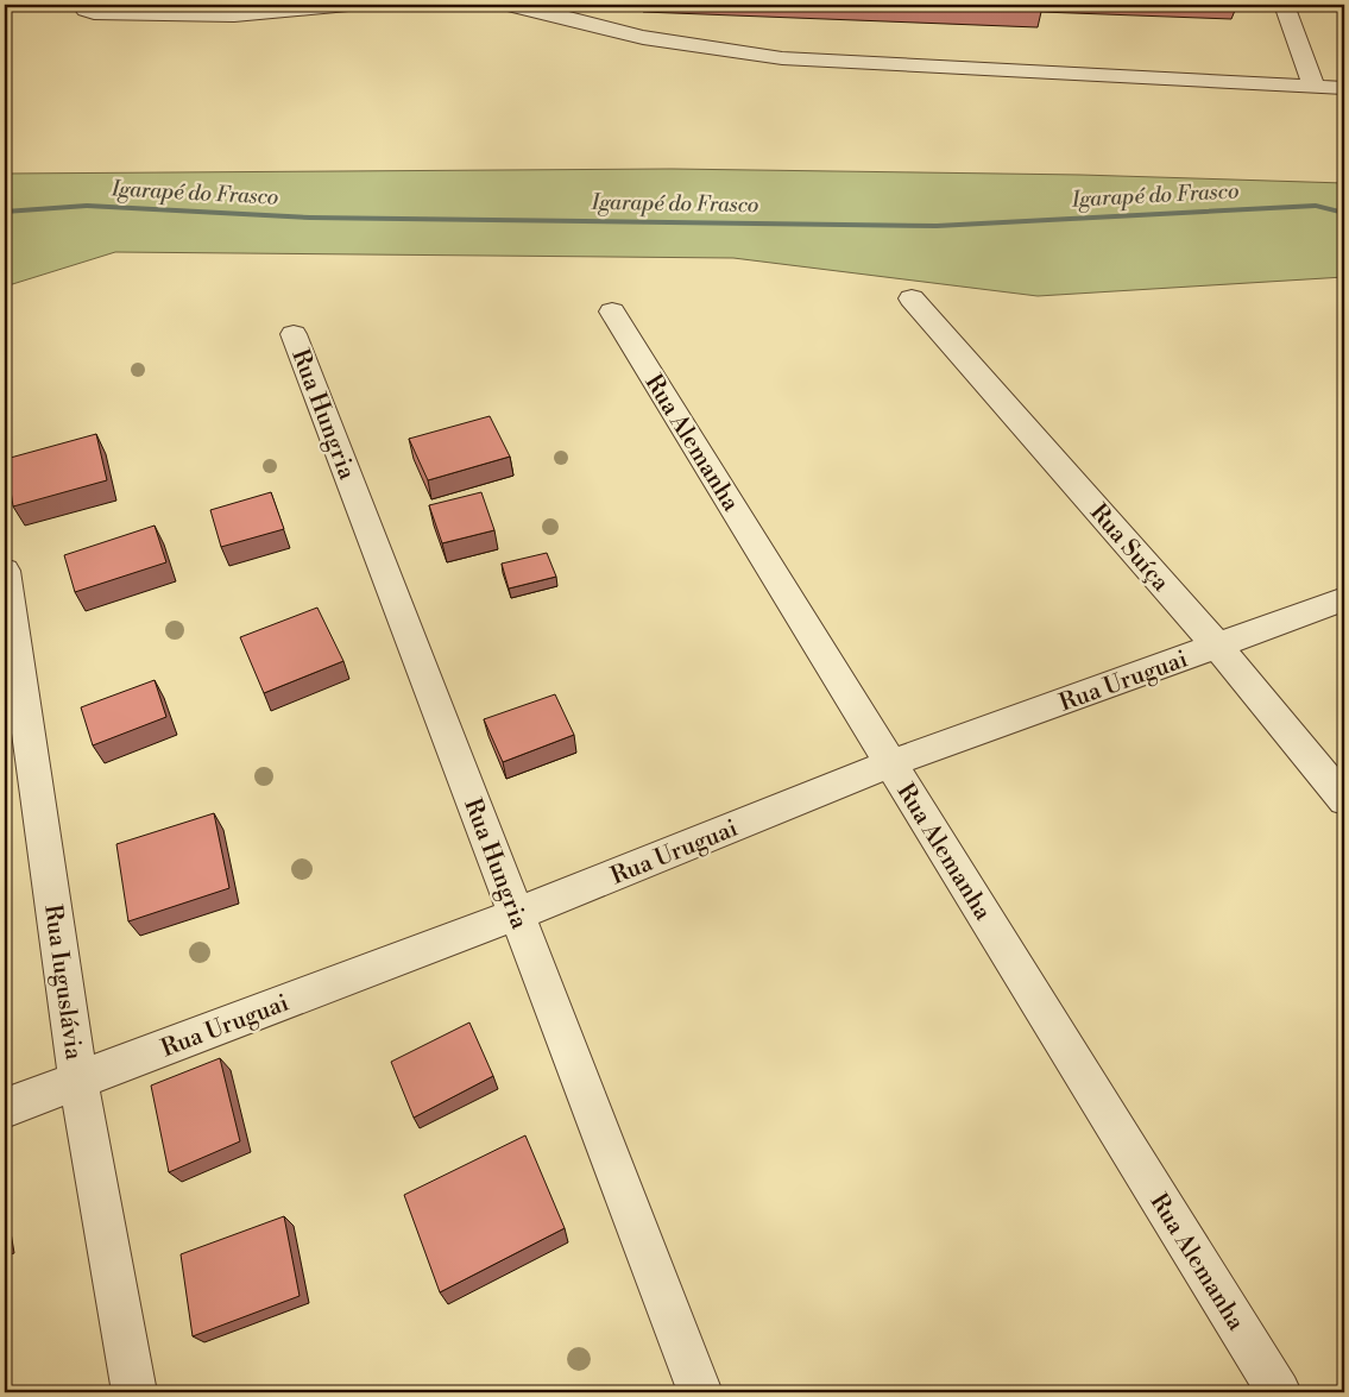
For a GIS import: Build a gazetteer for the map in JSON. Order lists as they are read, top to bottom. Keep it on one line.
{"streets":{"street":["Rua Hungria","Rua Alemanha","Rua Suíça","Rua Uruguai","Rua Iuguslávia"]},"crossings":[["Rua Hungria","Rua Uruguai"],["Rua Alemanha","Rua Uruguai"],["Rua Suíça","Rua Uruguai"],["Rua Uruguai","Rua Iuguslávia"]],"water":["Igarapé do Frasco"]}
